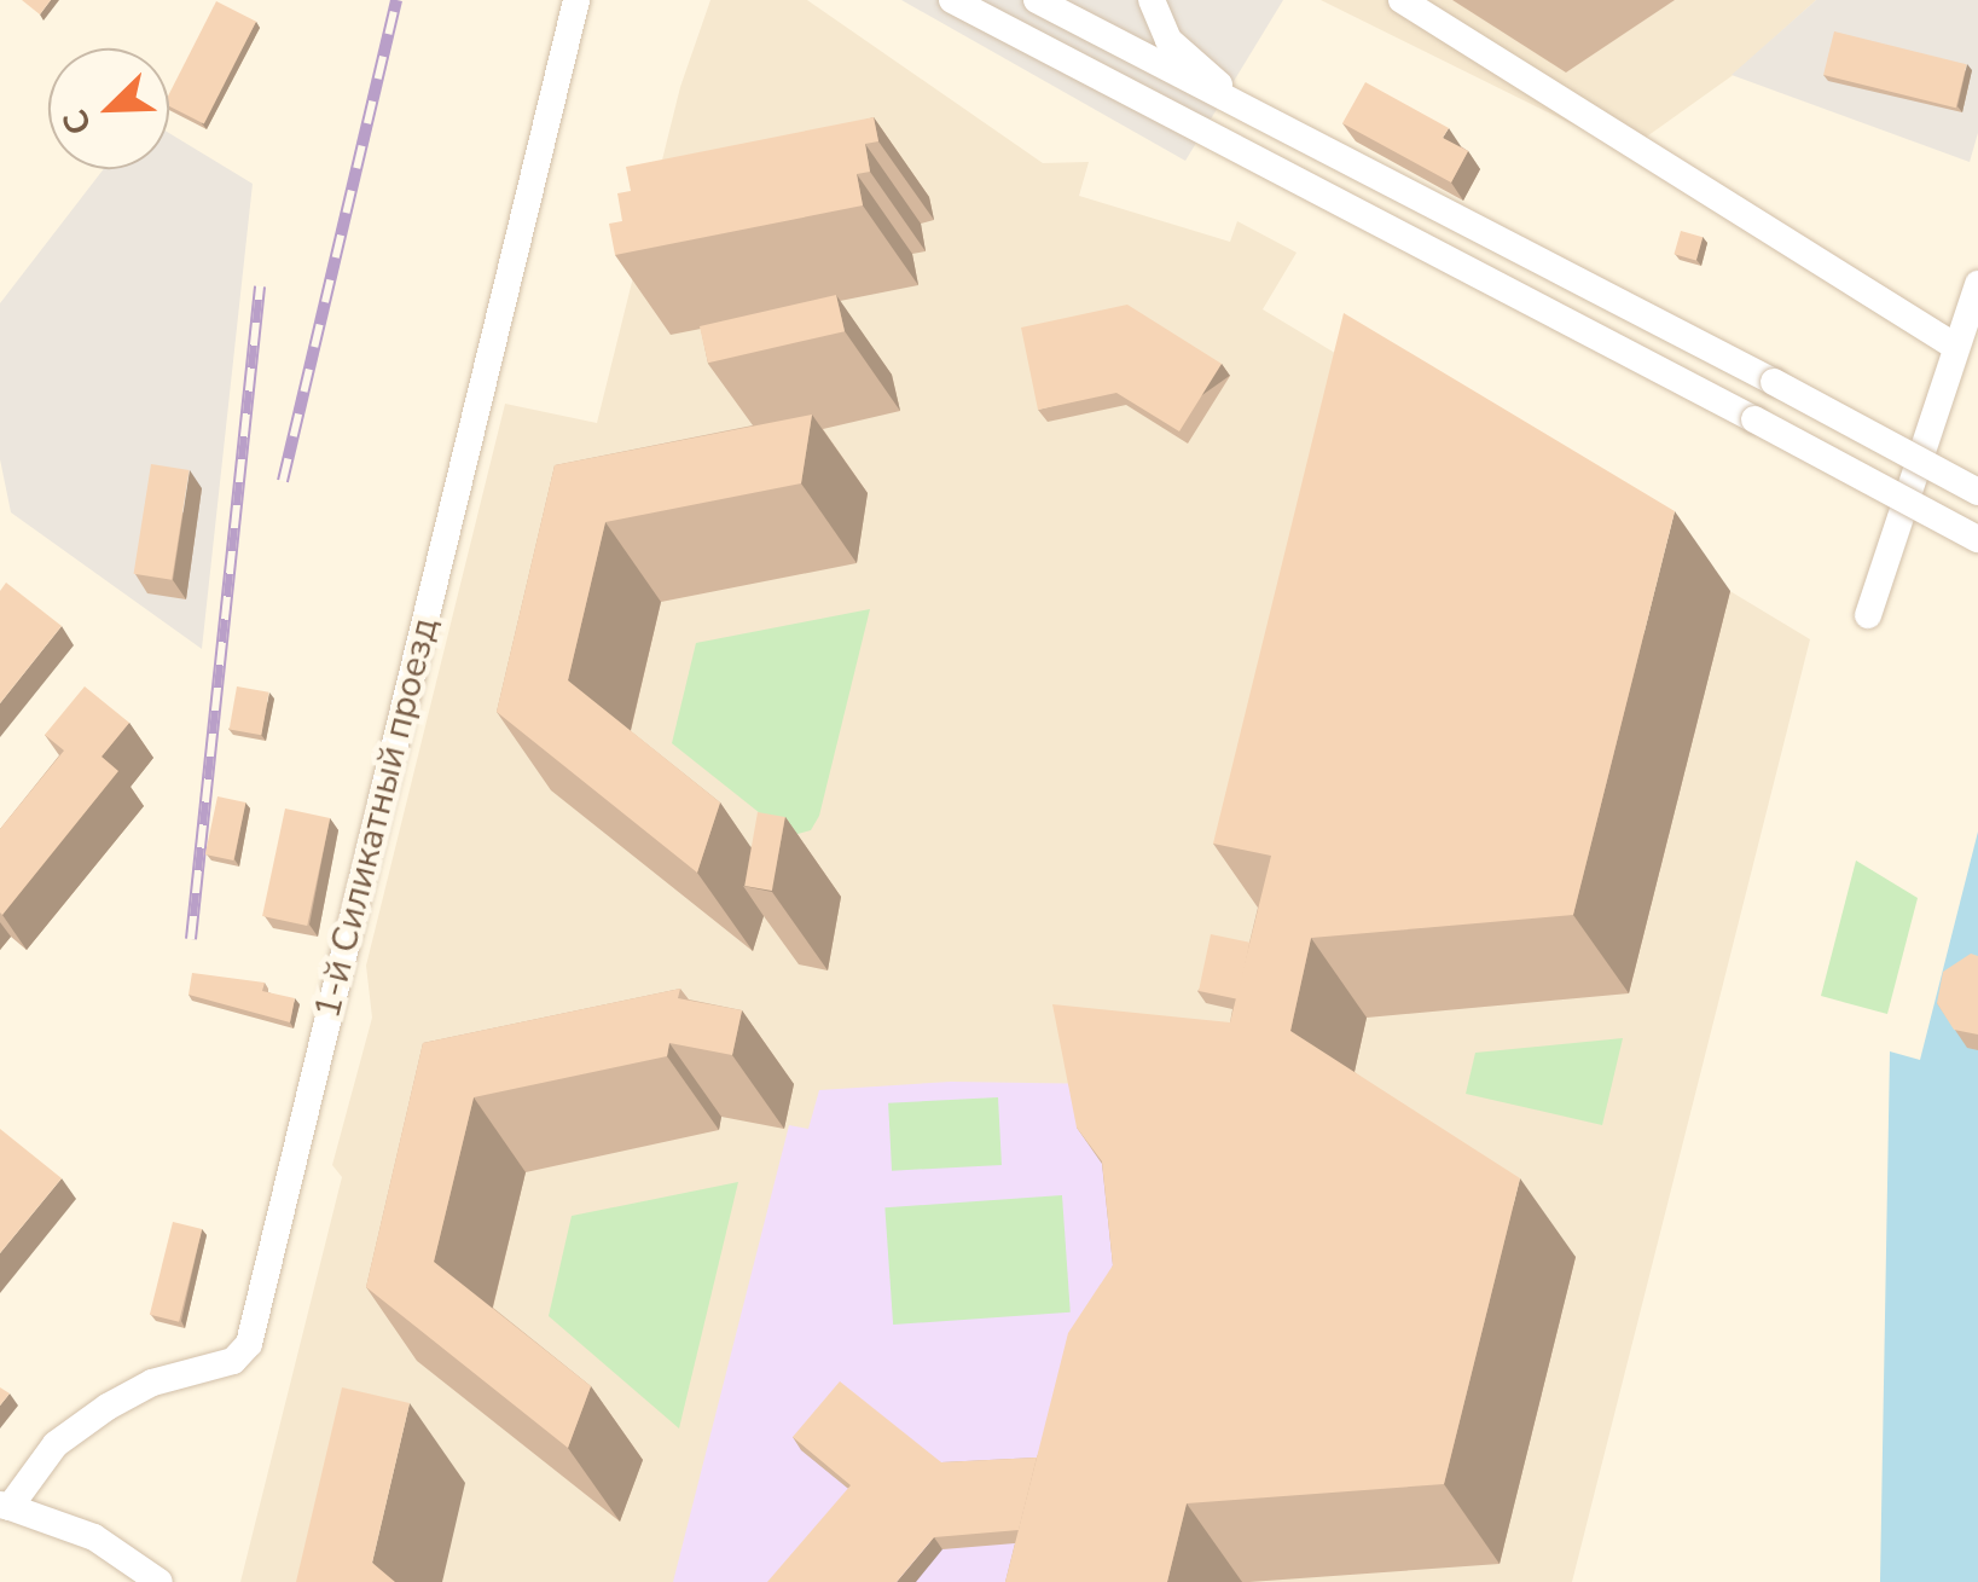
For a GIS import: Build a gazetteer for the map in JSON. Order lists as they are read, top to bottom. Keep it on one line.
{"streets":{"street":["1-й Силикатный проезд"]},"north":"bottom left"}
